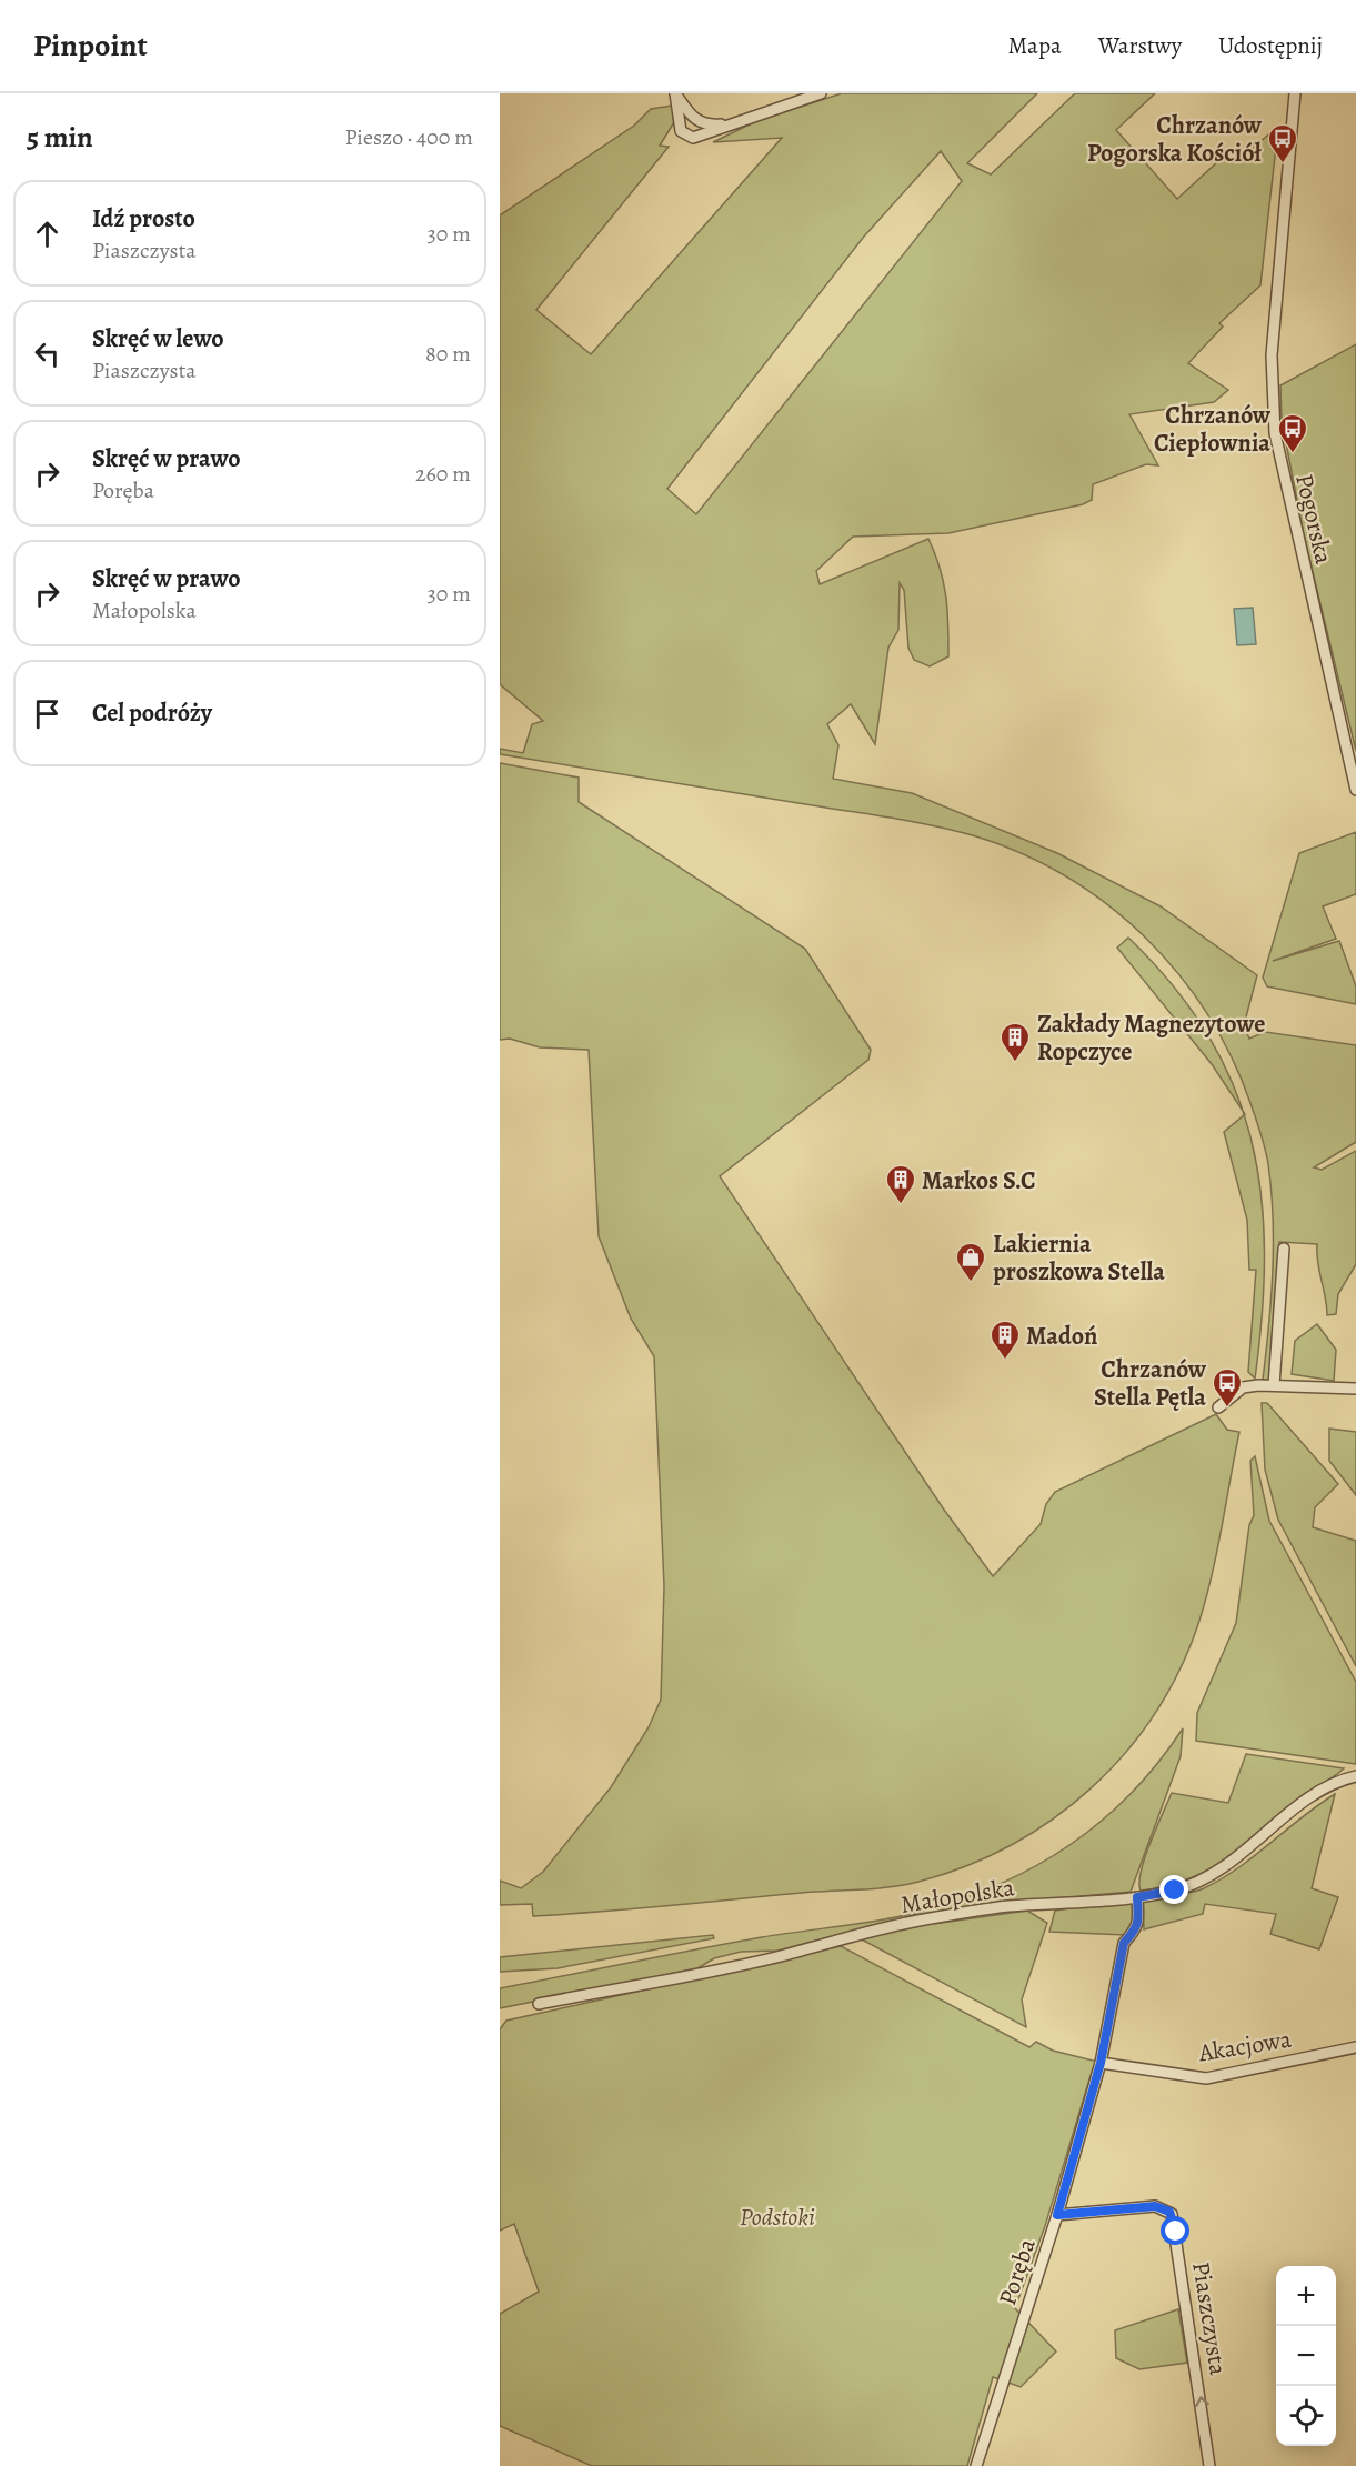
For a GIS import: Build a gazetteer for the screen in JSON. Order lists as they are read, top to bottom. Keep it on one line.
{"streets":{"street":["Pogorska","Małopolska","Akacjowa","Poręba","Piaszczysta"]},"crossings":[["Małopolska","Poręba"],["Akacjowa","Poręba"],["Poręba","Piaszczysta"]],"parks":["Podstoki"],"places":{"bus stop":["Chrzanów Pogorska Kościół","Chrzanów Ciepłownia","Chrzanów Stella Pętla"],"building":["Zakłady Magnezytowe Ropczyce","Markos S.C","Madoń"],"shop":["Lakiernia proszkowa Stella"]},"page":{"header":"Pinpoint","nav":["Mapa","Warstwy","Udostępnij"],"heading":["5 min","Pieszo · 400 m"],"list":[["Idź prosto","Piaszczysta","30 m"],["Skręć w lewo","Piaszczysta","80 m"],["Skręć w prawo","Poręba","260 m"],["Skręć w prawo","Małopolska","30 m"],"Cel podróży"],"map_buttons":["+","−"]}}
